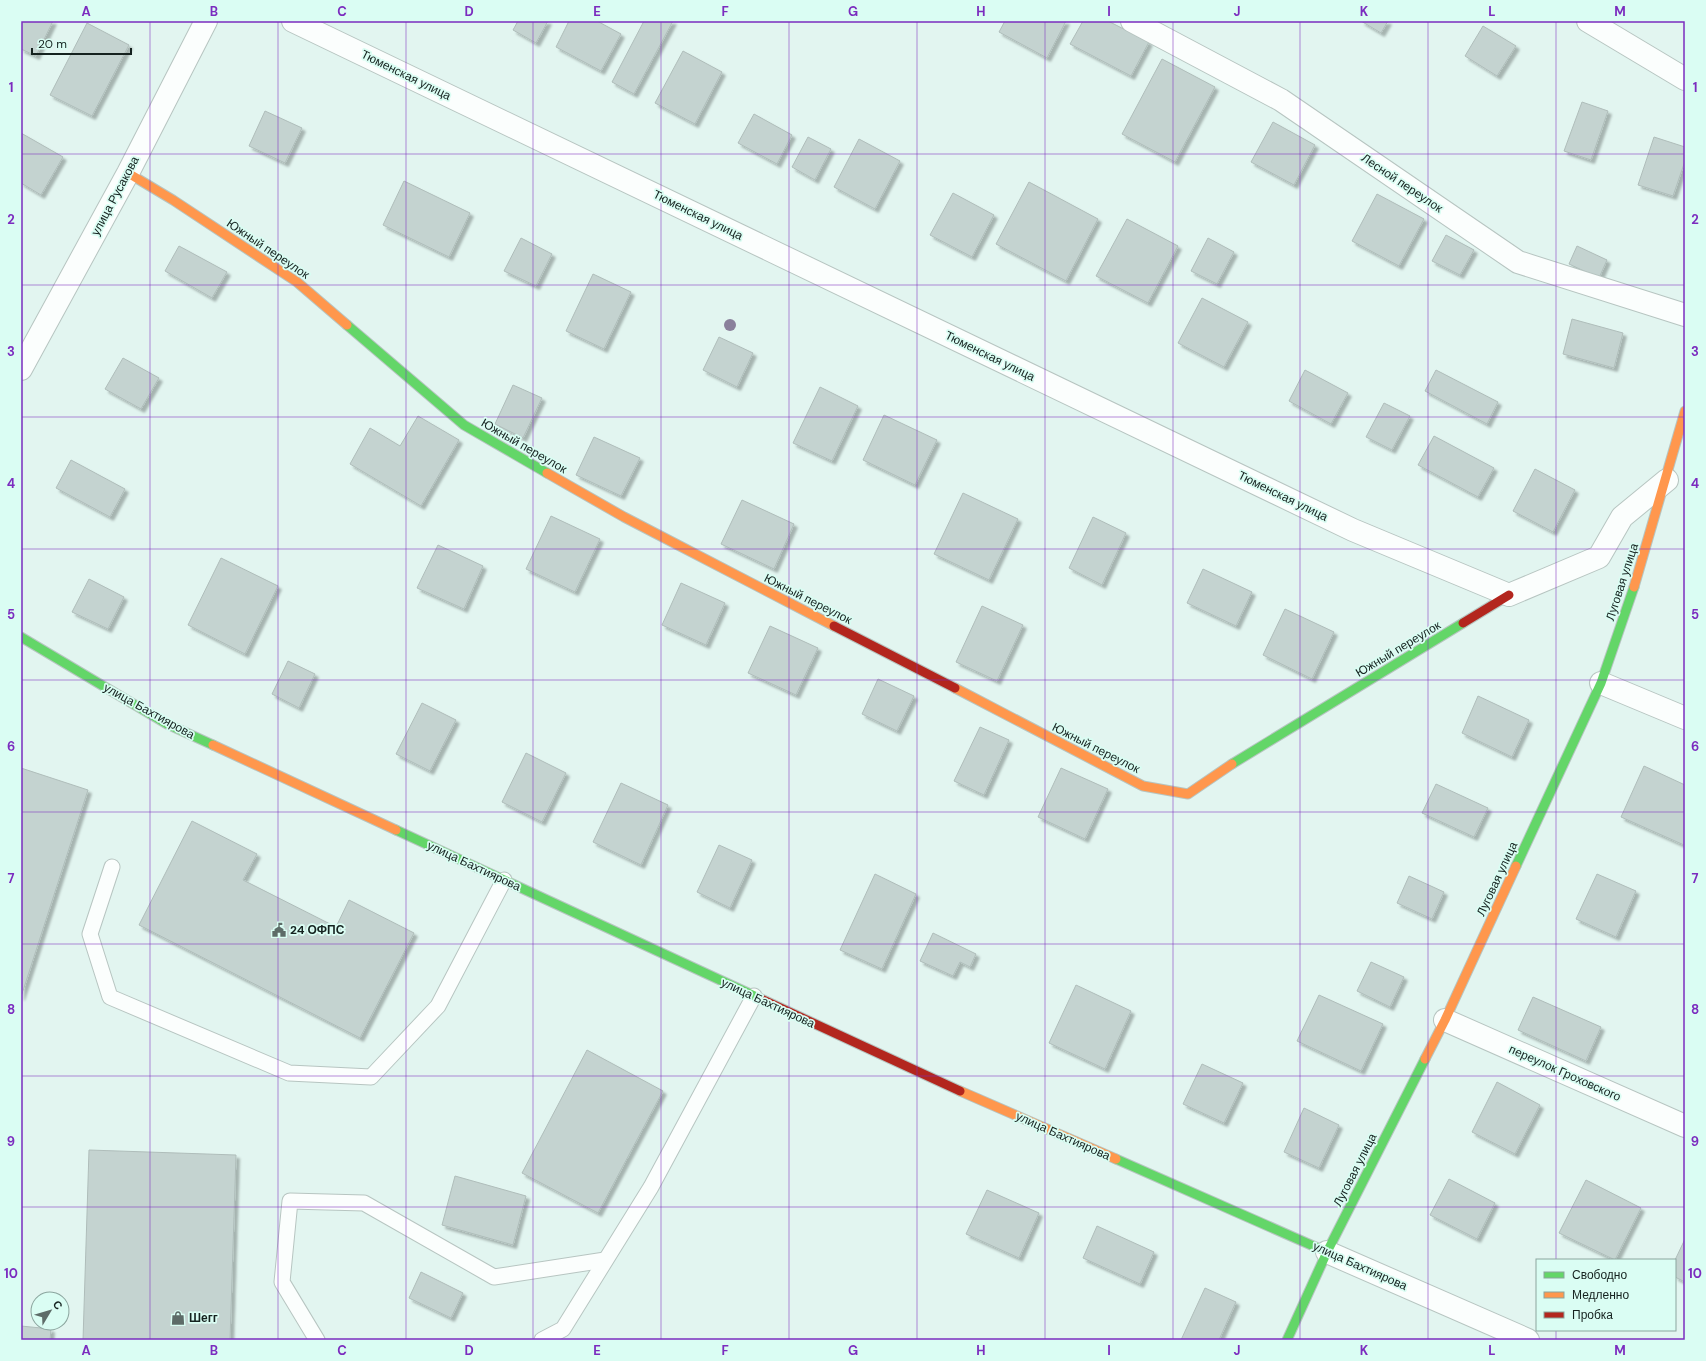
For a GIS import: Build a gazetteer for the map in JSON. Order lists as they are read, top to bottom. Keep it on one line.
{"streets":{"main road":["Южный переулок","Луговая улица","улица Бахтиярова"],"street":["Тюменская улица","Лесной переулок","улица Русакова","переулок Гроховского"]},"crossings":[["Тюменская улица","Южный переулок"],["улица Русакова","Южный переулок"],["Луговая улица","улица Бахтиярова"],["Луговая улица","переулок Гроховского"]],"places":{"public building":["24 ОФПС"],"shop":["Шегг"]},"legend":["Свободно","Медленно","Пробка"],"scale_bar":"20 m","north":"top right","grid":{"columns":["A","B","C","D","E","F","G","H","I","J","K","L","M"],"rows":["1","2","3","4","5","6","7","8","9","10"]}}
